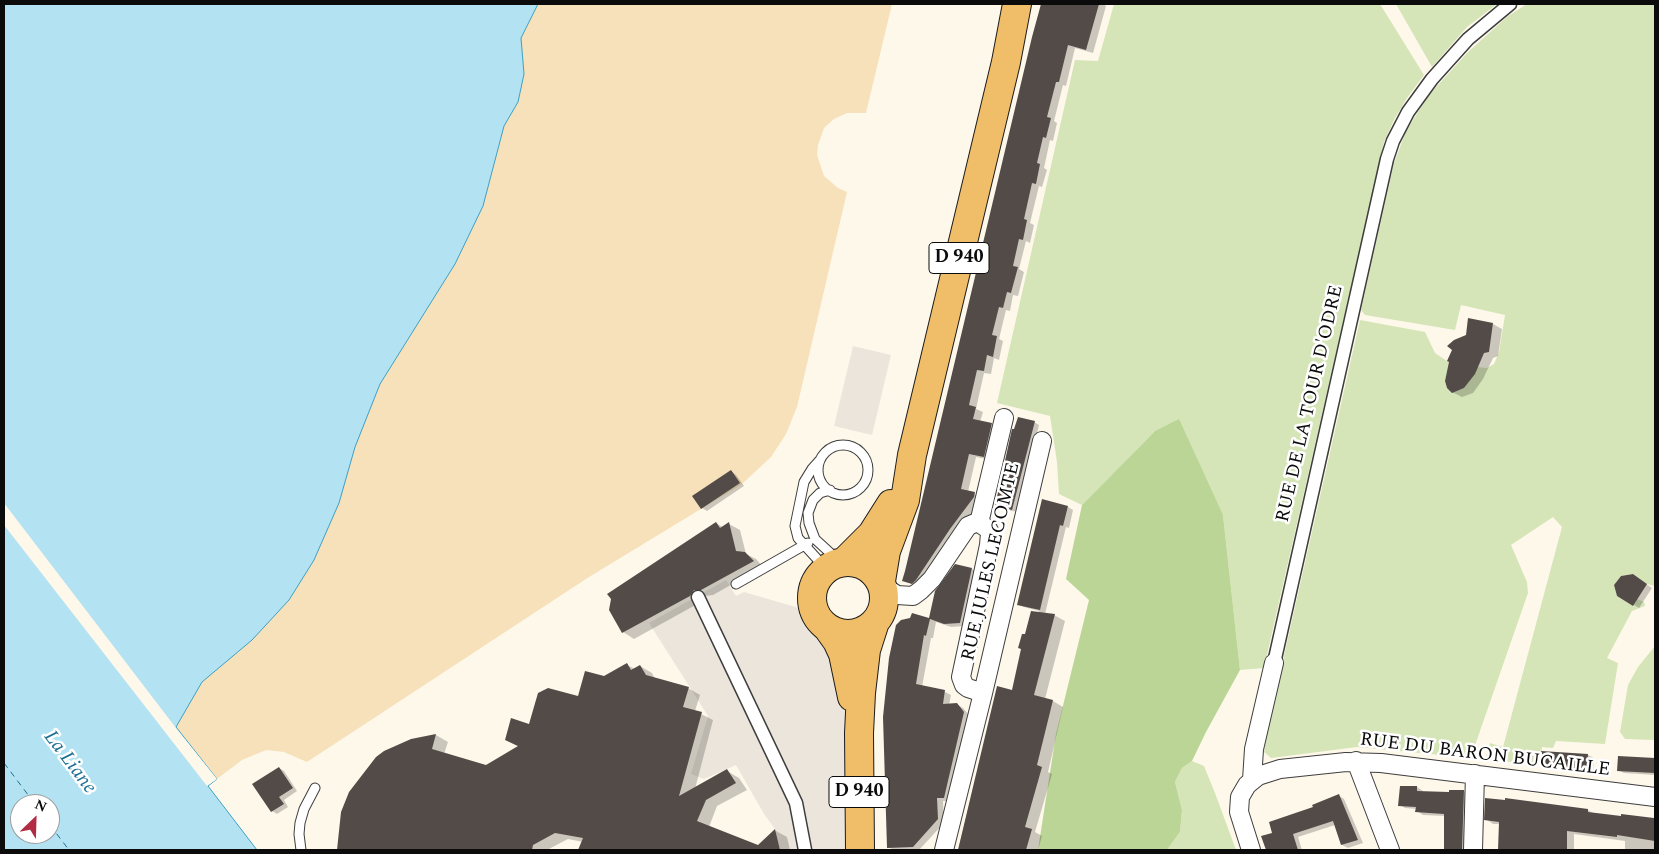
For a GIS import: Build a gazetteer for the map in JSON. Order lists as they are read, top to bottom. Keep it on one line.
{"streets":{"main road":["D 940"],"street":["RUE DE LA TOUR D'ODRE","RUE JULES LECOMTE","RUE DU BARON BUCAILLE"]},"crossings":[["D 940","RUE JULES LECOMTE"],["RUE DE LA TOUR D'ODRE","RUE DU BARON BUCAILLE"]],"water":["La Liane"],"north":"top right"}
